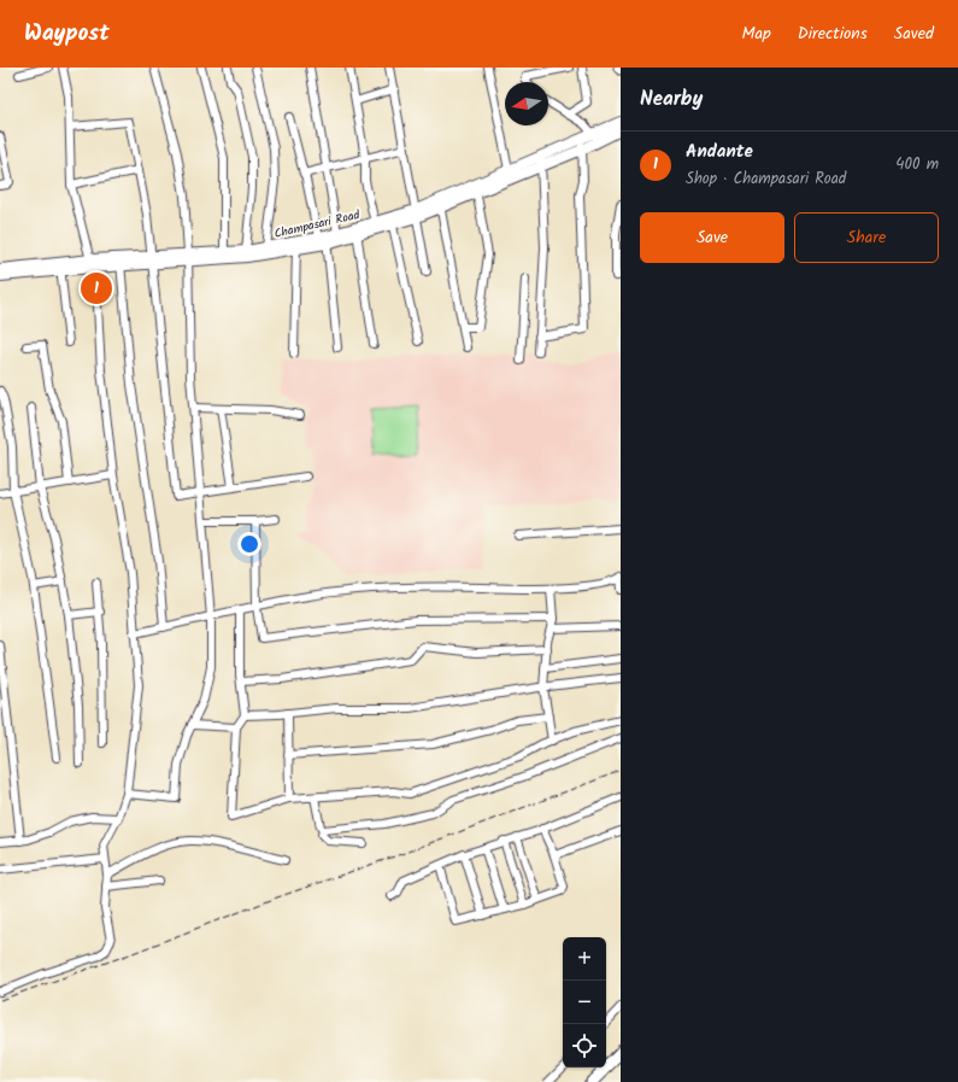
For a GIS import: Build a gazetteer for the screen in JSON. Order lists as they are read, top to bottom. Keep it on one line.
{"streets":{"main road":["Champasari Road"]},"north":"left","page":{"header":"Waypost","nav":["Map","Directions","Saved"],"heading":"Nearby","list":[{"mark":"1","name":"Andante","note":"Shop · Champasari Road","value":"400 m"}],"buttons":["Save","Share"],"pins":"1","map_buttons":["+","−"]}}
